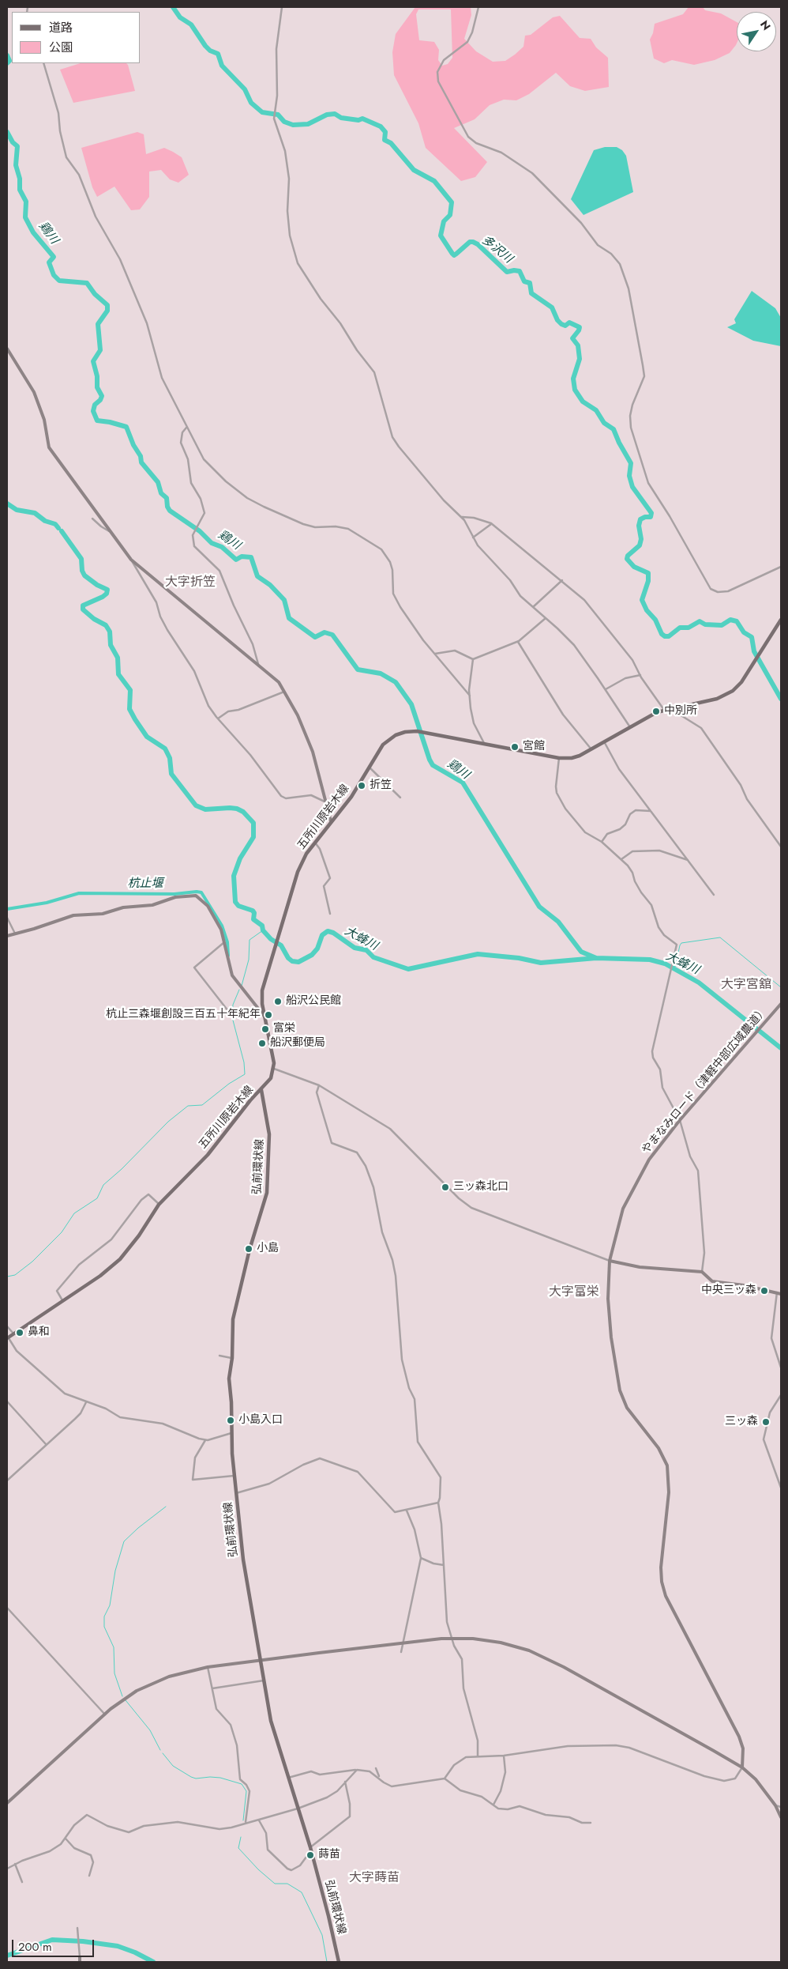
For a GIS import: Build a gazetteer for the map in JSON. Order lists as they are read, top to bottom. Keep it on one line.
{"streets":{"main road":["五所川原岩木線","弘前環状線"],"street":["やまなみロード（津軽中部広域農道）"]},"crossings":[["五所川原岩木線","弘前環状線"]],"districts":["大字折笠","大字宮舘","大字富栄","大字蒔苗"],"water":["鶏川","多沢川","杭止堰","大蜂川"],"places":["中別所","宮館","折笠","船沢公民館","杭止三森堰創設三百五十年紀年","富栄","船沢郵便局","三ッ森北口","小島","中央三ッ森","鼻和","小島入口","三ッ森","蒔苗"],"legend":["道路","公園"],"scale_bar":"200 m","north":"top right"}
